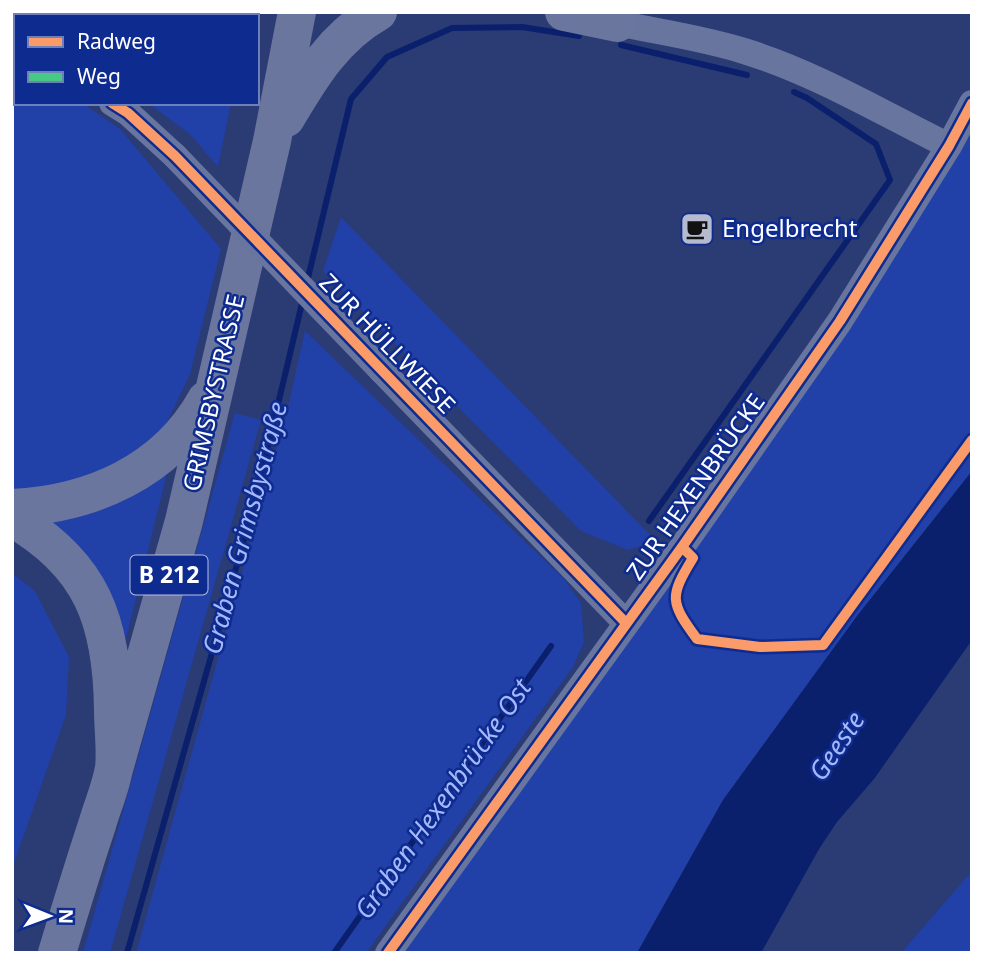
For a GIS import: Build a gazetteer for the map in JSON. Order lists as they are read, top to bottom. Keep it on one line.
{"streets":{"highway":["GRIMSBYSTRASSE","B 212"],"street":["ZUR HÜLLWIESE","ZUR HEXENBRÜCKE"]},"crossings":[["ZUR HÜLLWIESE","ZUR HEXENBRÜCKE"],["GRIMSBYSTRASSE","B 212"]],"water":["Graben Grimsbystraße","Geeste","Graben Hexenbrücke Ost"],"places":{"cafe":["Engelbrecht"]},"legend":["Radweg","Weg"],"north":"right"}
